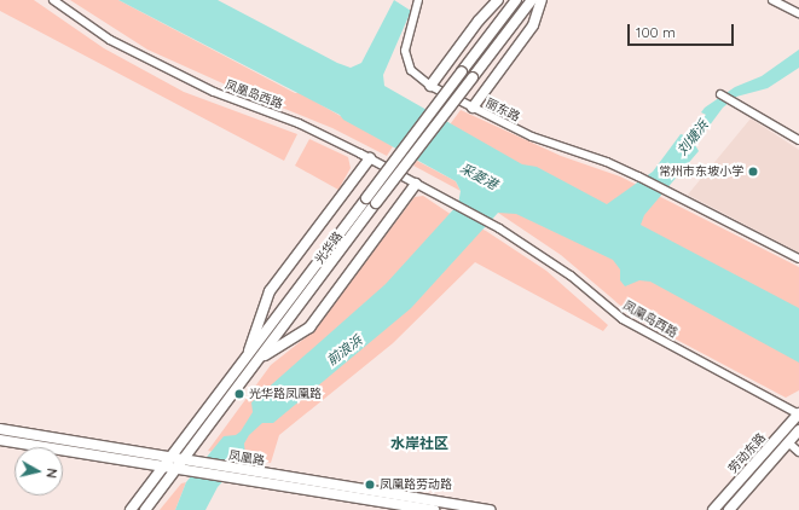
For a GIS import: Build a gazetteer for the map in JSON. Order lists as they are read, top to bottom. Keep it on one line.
{"streets":{"main road":["光华路","劳动东路","凤凰路"],"street":["凤凰岛西路","丽东路"]},"crossings":[["凤凰岛西路","劳动东路"],["光华路","凤凰路"]],"districts":["水岸社区"],"water":["刘塘浜","采菱港","前浪浜"],"places":["常州市东坡小学","光华路凤凰路","凤凰路劳动路"],"scale_bar":"100 m","north":"right"}
